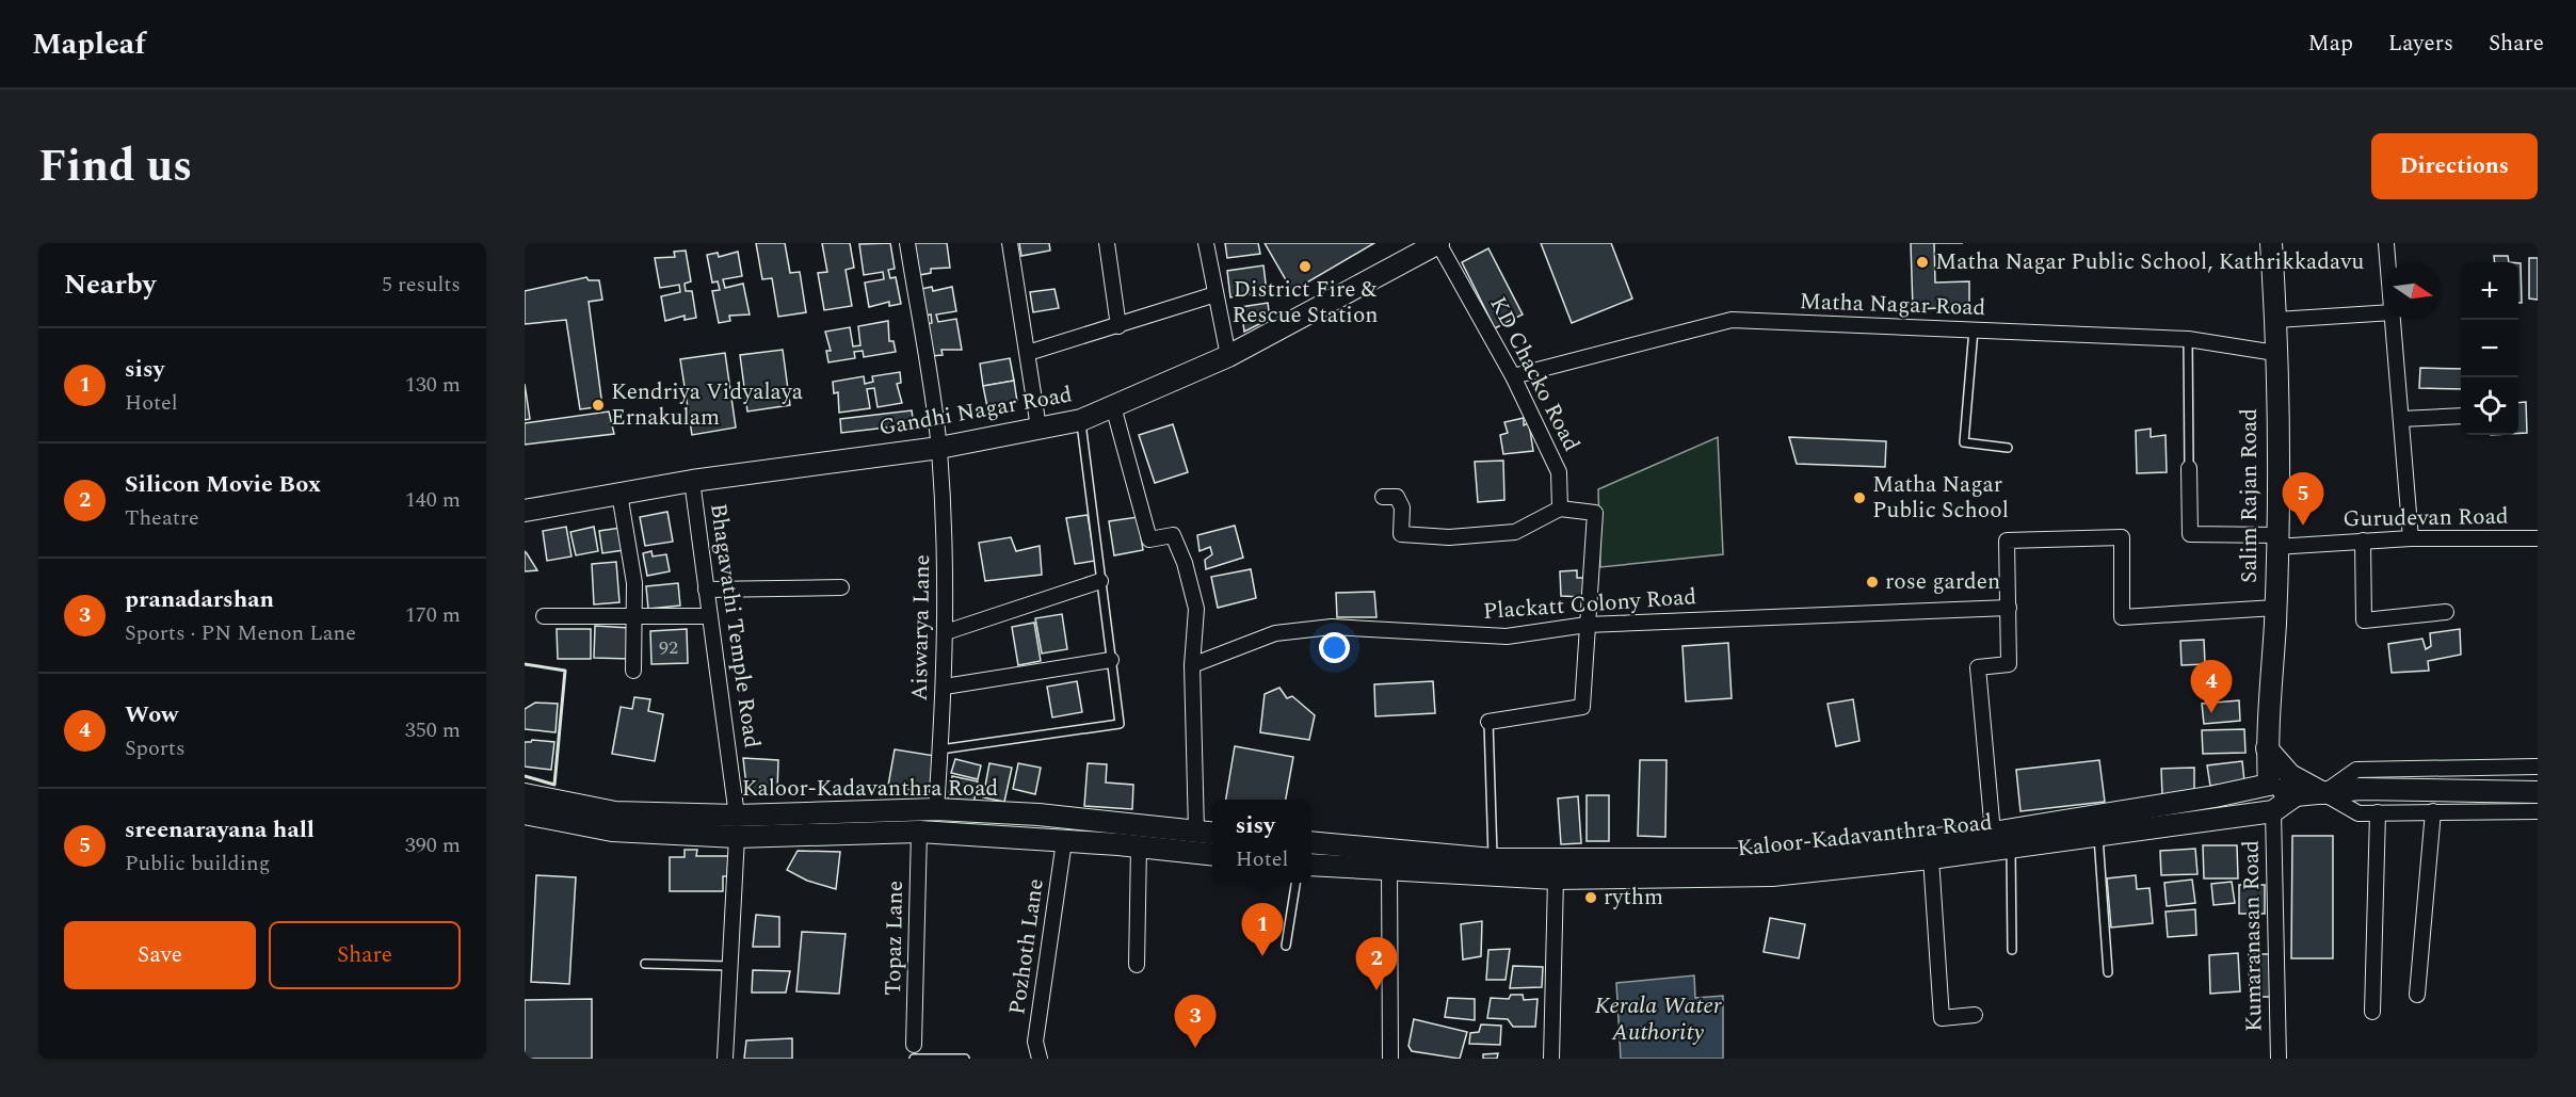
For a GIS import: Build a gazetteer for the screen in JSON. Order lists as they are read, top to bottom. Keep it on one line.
{"streets":{"main road":["Gandhi Nagar Road","Salim Rajan Road","Kaloor-Kadavanthra Road"],"street":["Matha Nagar Road","KD Chacko Road","Gurudevan Road","Plackatt Colony Road","Bhagavathi Temple Road","Aiswarya Lane","Kumaranasan Road","Topaz Lane","Pozhoth Lane"]},"crossings":[["Matha Nagar Road","KD Chacko Road"],["Matha Nagar Road","Salim Rajan Road"],["KD Chacko Road","Gandhi Nagar Road"],["Gandhi Nagar Road","Bhagavathi Temple Road"],["Gandhi Nagar Road","Aiswarya Lane"],["Salim Rajan Road","Gurudevan Road"],["Salim Rajan Road","Kaloor-Kadavanthra Road"],["Bhagavathi Temple Road","Kaloor-Kadavanthra Road"],["Aiswarya Lane","Kaloor-Kadavanthra Road"],["Kaloor-Kadavanthra Road","Kumaranasan Road"],["Kaloor-Kadavanthra Road","Topaz Lane"],["Kaloor-Kadavanthra Road","Pozhoth Lane"]],"water":["Kerala Water Authority"],"places":["Matha Nagar Public School, Kathrikkadavu","District Fire & Rescue Station","Kendriya Vidyalaya Ernakulam","Matha Nagar Public School","rose garden","rythm"],"house_numbers":["92"],"north":"right","page":{"header":"Mapleaf","nav":["Map","Layers","Share"],"title":"Find us","buttons":["Directions",["Save","Share"]],"heading":["Nearby","5 results"],"map_buttons":["+","−"],"list":[{"mark":"1","name":"sisy","note":"Hotel","value":"130 m"},{"mark":"2","name":"Silicon Movie Box","note":"Theatre","value":"140 m"},{"mark":"3","name":"pranadarshan","note":"Sports · PN Menon Lane","value":"170 m"},{"mark":"4","name":"Wow","note":"Sports","value":"350 m"},{"mark":"5","name":"sreenarayana hall","note":"Public building","value":"390 m"}],"pins":["5","4","1","2","3"],"popup":["sisy","Hotel"]}}
